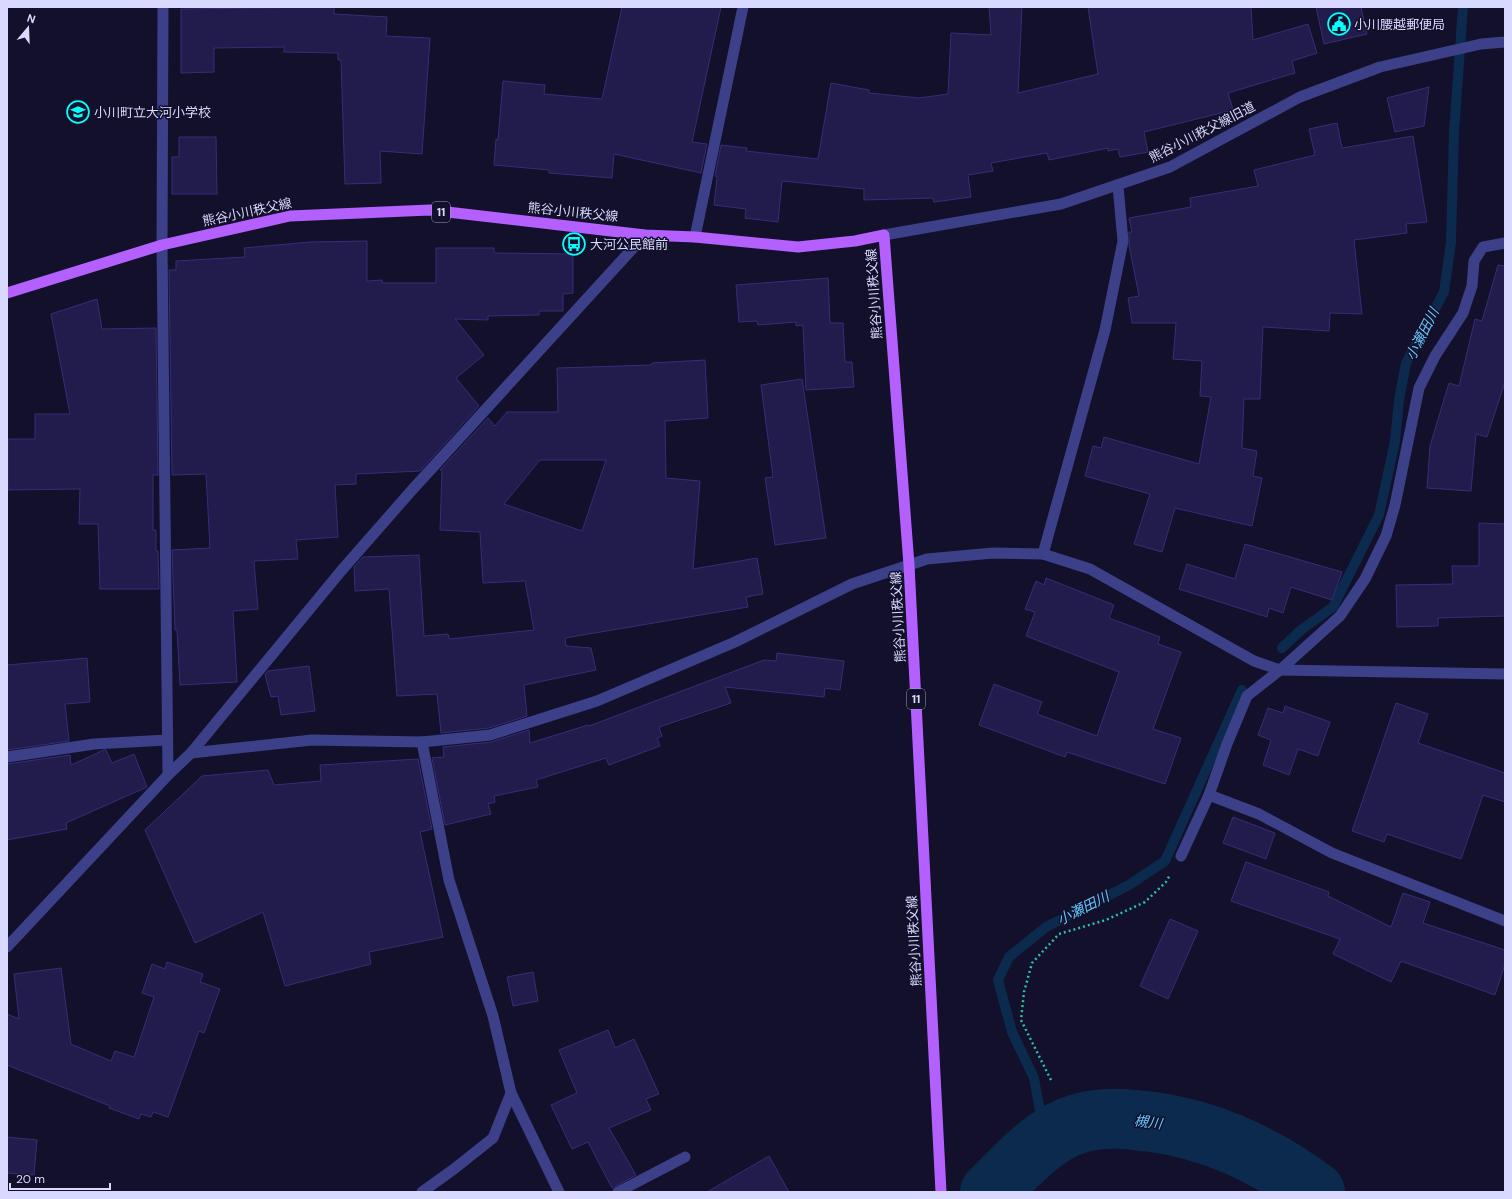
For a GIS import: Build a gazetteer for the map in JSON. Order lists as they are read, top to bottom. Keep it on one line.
{"streets":{"main road":["熊谷小川秩父線","11"],"street":["熊谷小川秩父線旧道"]},"crossings":[["熊谷小川秩父線旧道","熊谷小川秩父線"]],"water":["小瀬田川","槻川"],"places":{"public building":["小川腰越郵便局"],"school or university":["小川町立大河小学校"],"bus stop":["大河公民館前"]},"scale_bar":"20 m","north":"top"}
